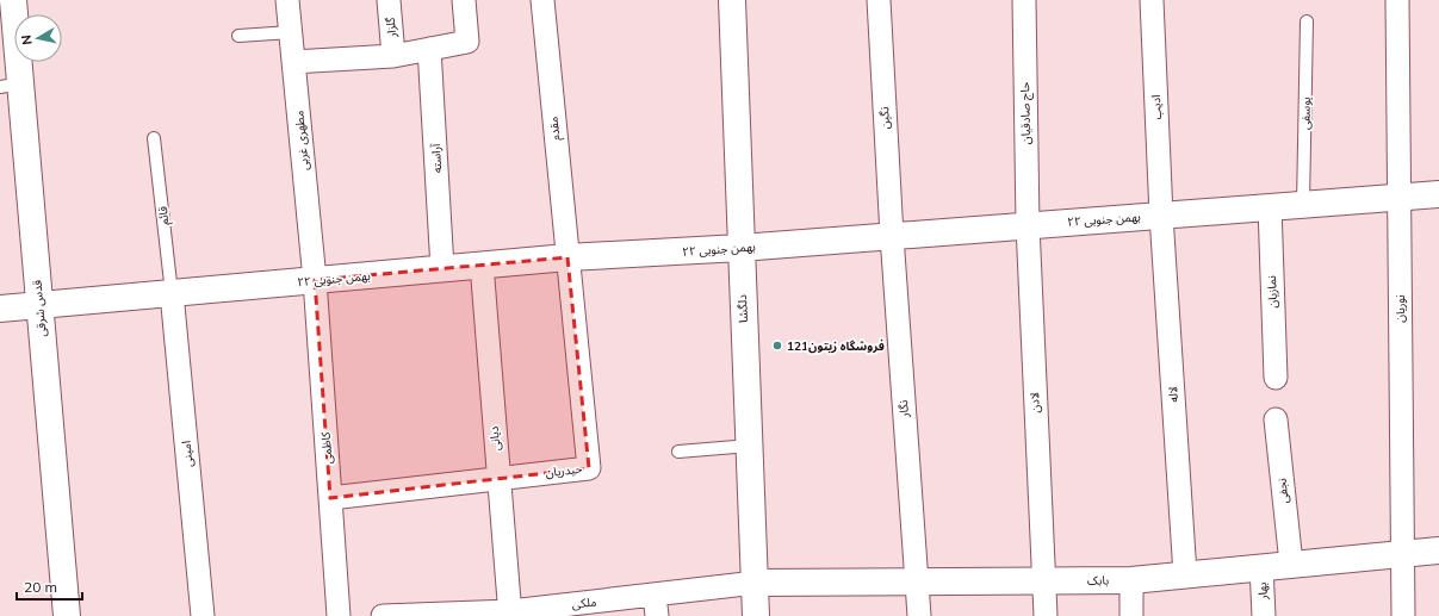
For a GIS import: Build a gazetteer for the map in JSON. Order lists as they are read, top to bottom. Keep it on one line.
{"streets":{"street":["گلزار","ادیب","حاج صادقیان","نگین","مقدم","مطهری غربی","آراسته","۲۲ بهمن جنوبی","نمازیان","قدس شرقی","دلگشا","نوریان","لاله","لادن","نگار","دیانی","کاظمی","امینی","حیدریان","نجفی","بابک","بهار","ملکی"],"lane":["یوسفی","قائم"]},"crossings":[["ادیب","۲۲ بهمن جنوبی"],["ادیب","لاله"],["حاج صادقیان","۲۲ بهمن جنوبی"],["حاج صادقیان","لادن"],["یوسفی","۲۲ بهمن جنوبی"],["نگین","۲۲ بهمن جنوبی"],["نگین","نگار"],["مقدم","۲۲ بهمن جنوبی"],["مقدم","حیدریان"],["مطهری غربی","۲۲ بهمن جنوبی"],["مطهری غربی","کاظمی"],["آراسته","۲۲ بهمن جنوبی"],["قائم","۲۲ بهمن جنوبی"],["قائم","امینی"],["۲۲ بهمن جنوبی","نمازیان"],["۲۲ بهمن جنوبی","قدس شرقی"],["۲۲ بهمن جنوبی","دلگشا"],["۲۲ بهمن جنوبی","نوریان"],["۲۲ بهمن جنوبی","لاله"],["۲۲ بهمن جنوبی","لادن"],["۲۲ بهمن جنوبی","نگار"],["۲۲ بهمن جنوبی","دیانی"],["۲۲ بهمن جنوبی","کاظمی"],["۲۲ بهمن جنوبی","امینی"],["۲۲ بهمن جنوبی","حیدریان"],["دلگشا","بابک"],["دلگشا","ملکی"],["نوریان","بابک"],["لاله","بابک"],["لادن","بابک"],["نگار","بابک"],["دیانی","حیدریان"],["دیانی","ملکی"],["کاظمی","حیدریان"],["نجفی","بابک"],["بابک","بهار"],["بابک","ملکی"]],"places":["فروشگاه زیتون121"],"scale_bar":"20 m","north":"left"}
